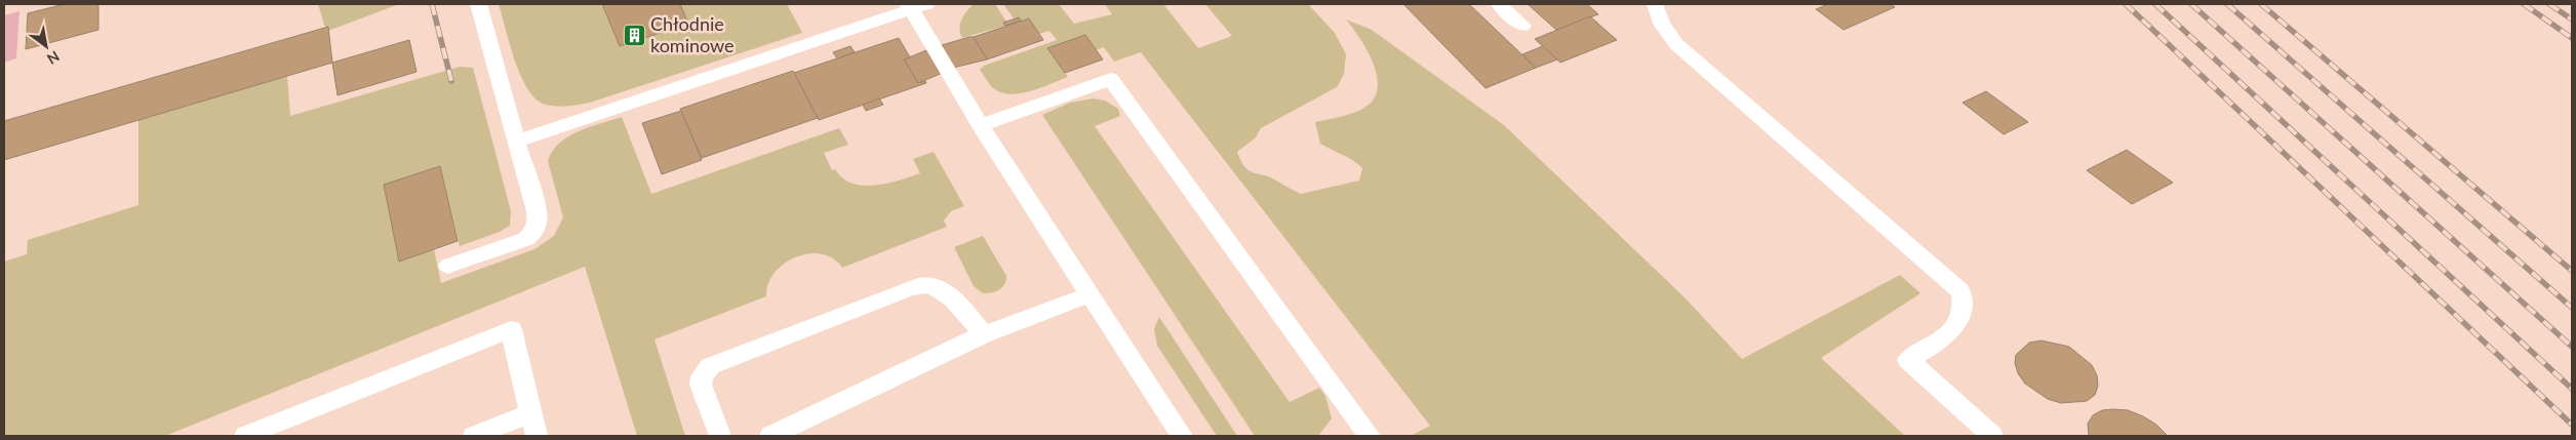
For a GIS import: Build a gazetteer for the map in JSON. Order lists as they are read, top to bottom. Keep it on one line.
{"places":{"building":["Chłodnie kominowe"]},"north":"bottom right"}
